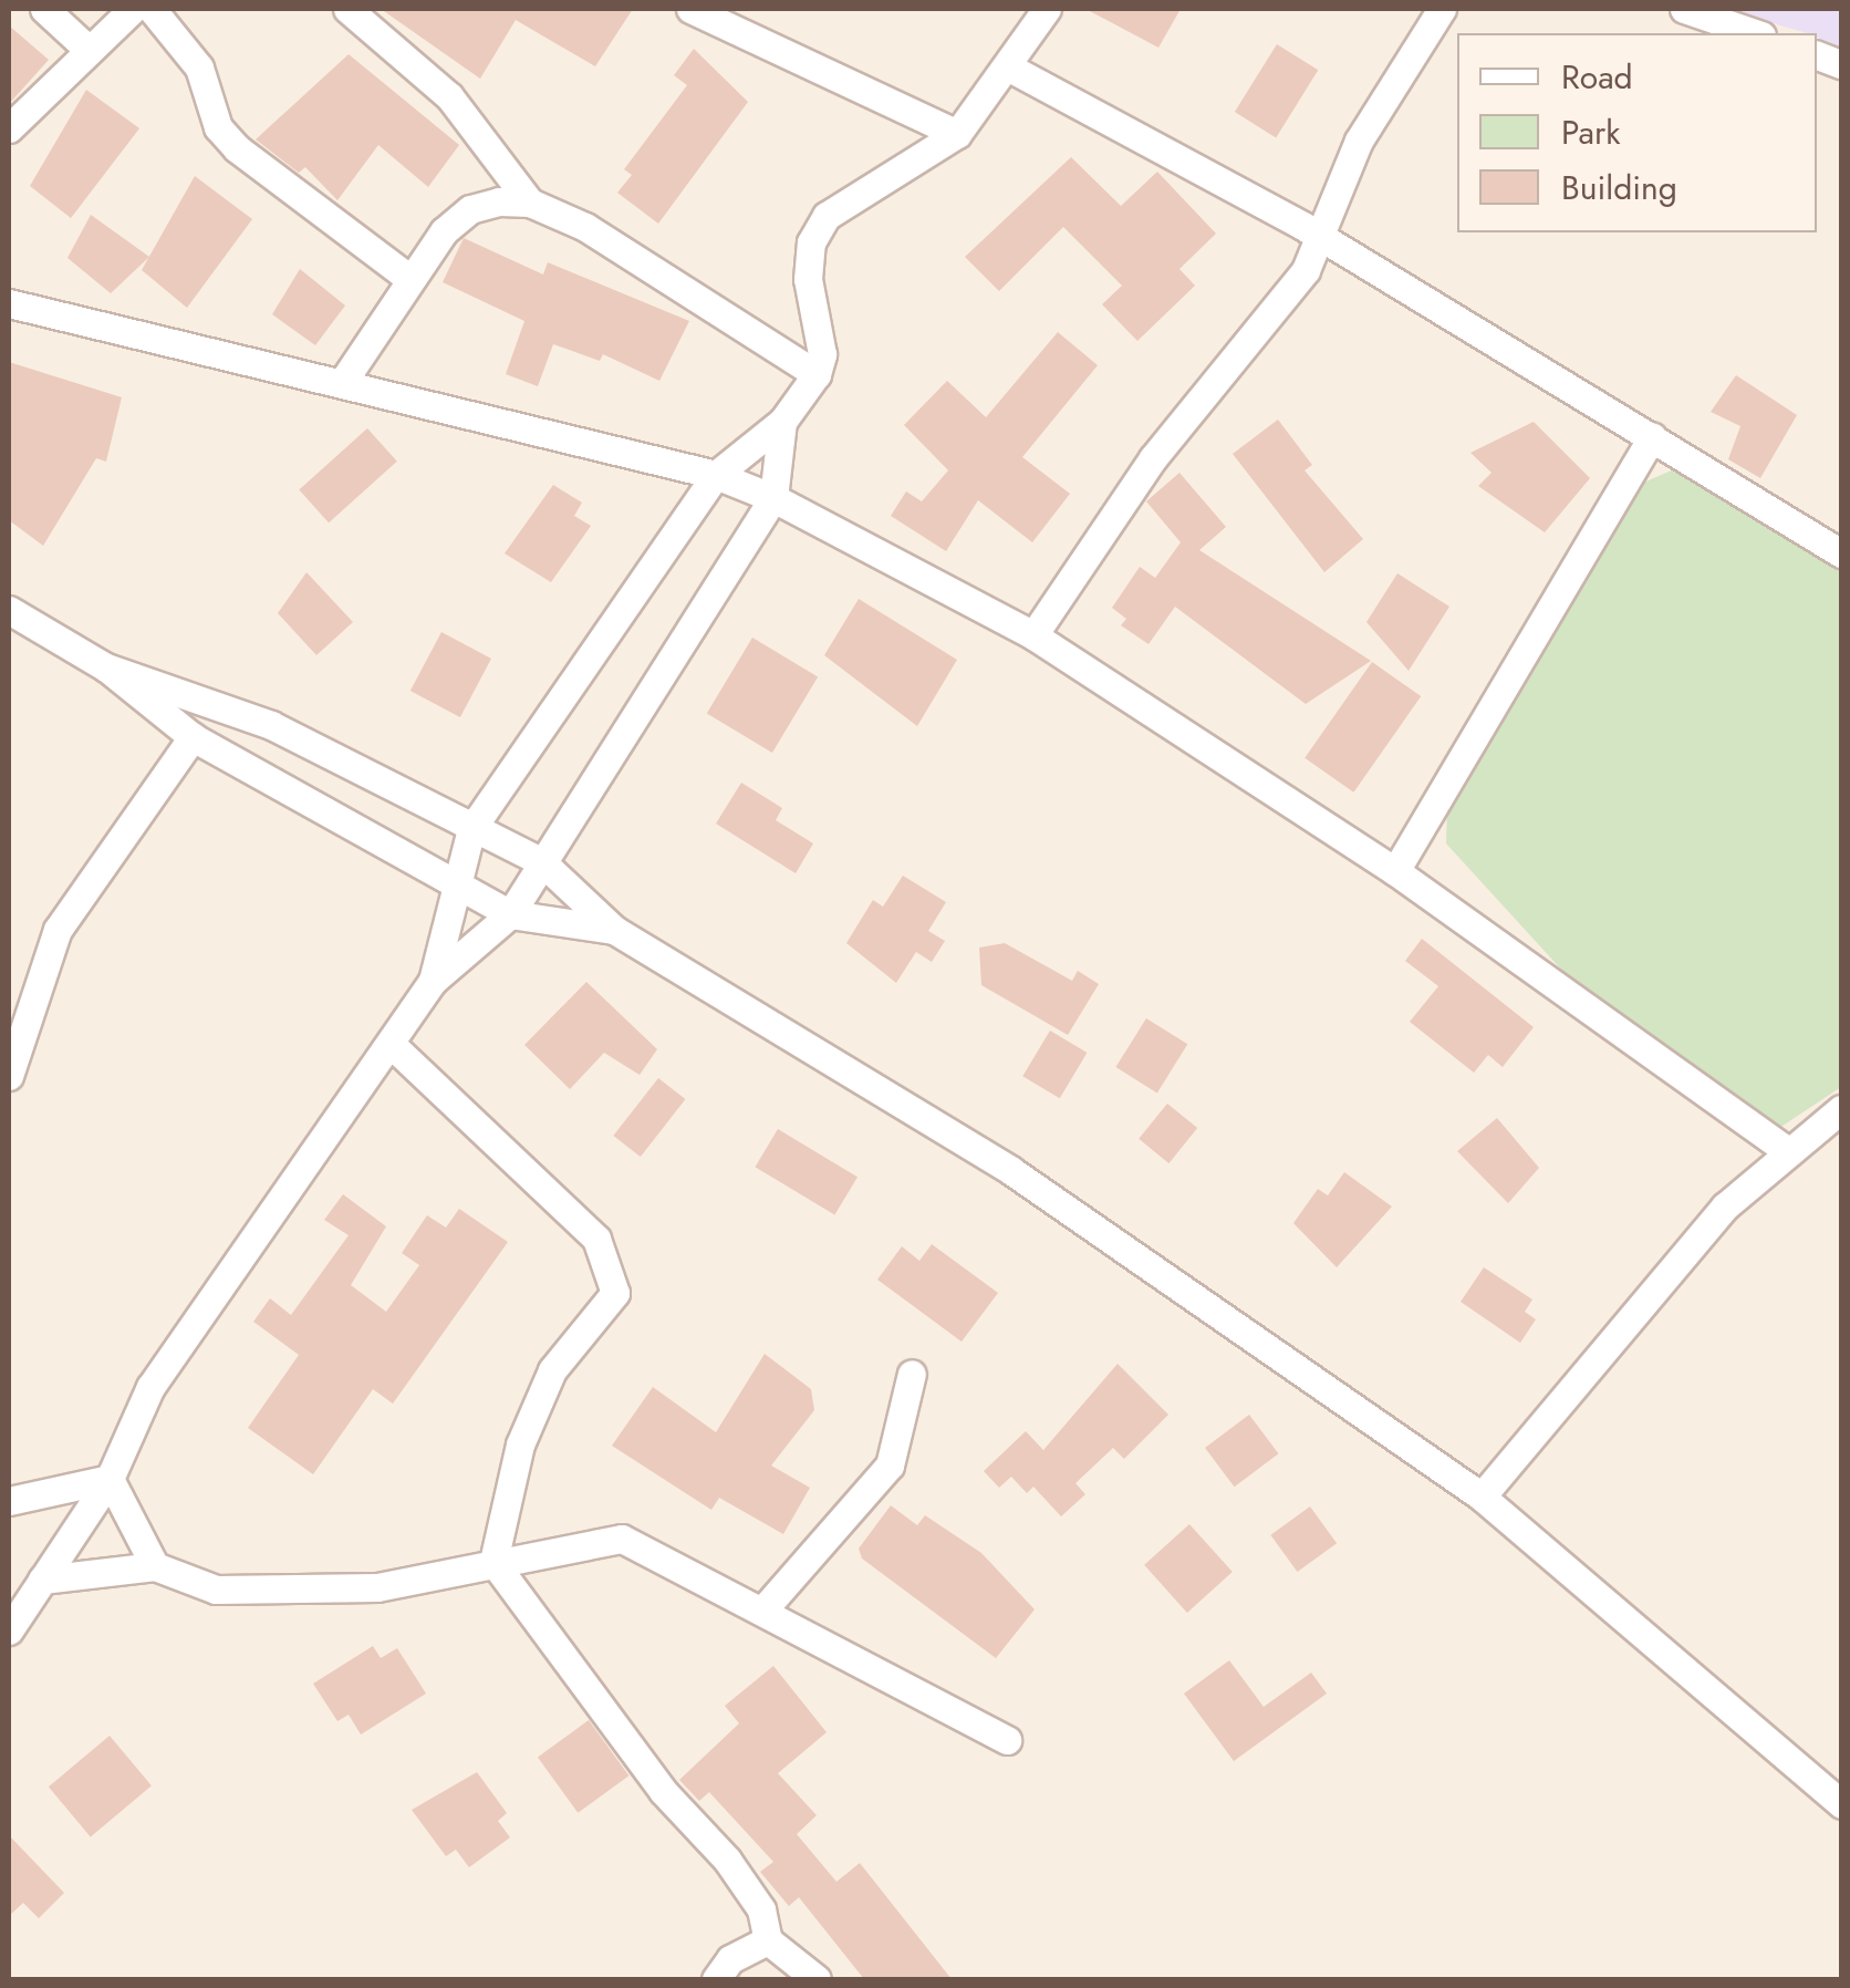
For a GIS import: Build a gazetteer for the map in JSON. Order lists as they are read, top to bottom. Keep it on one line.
{"legend":["Road","Park","Building"]}
